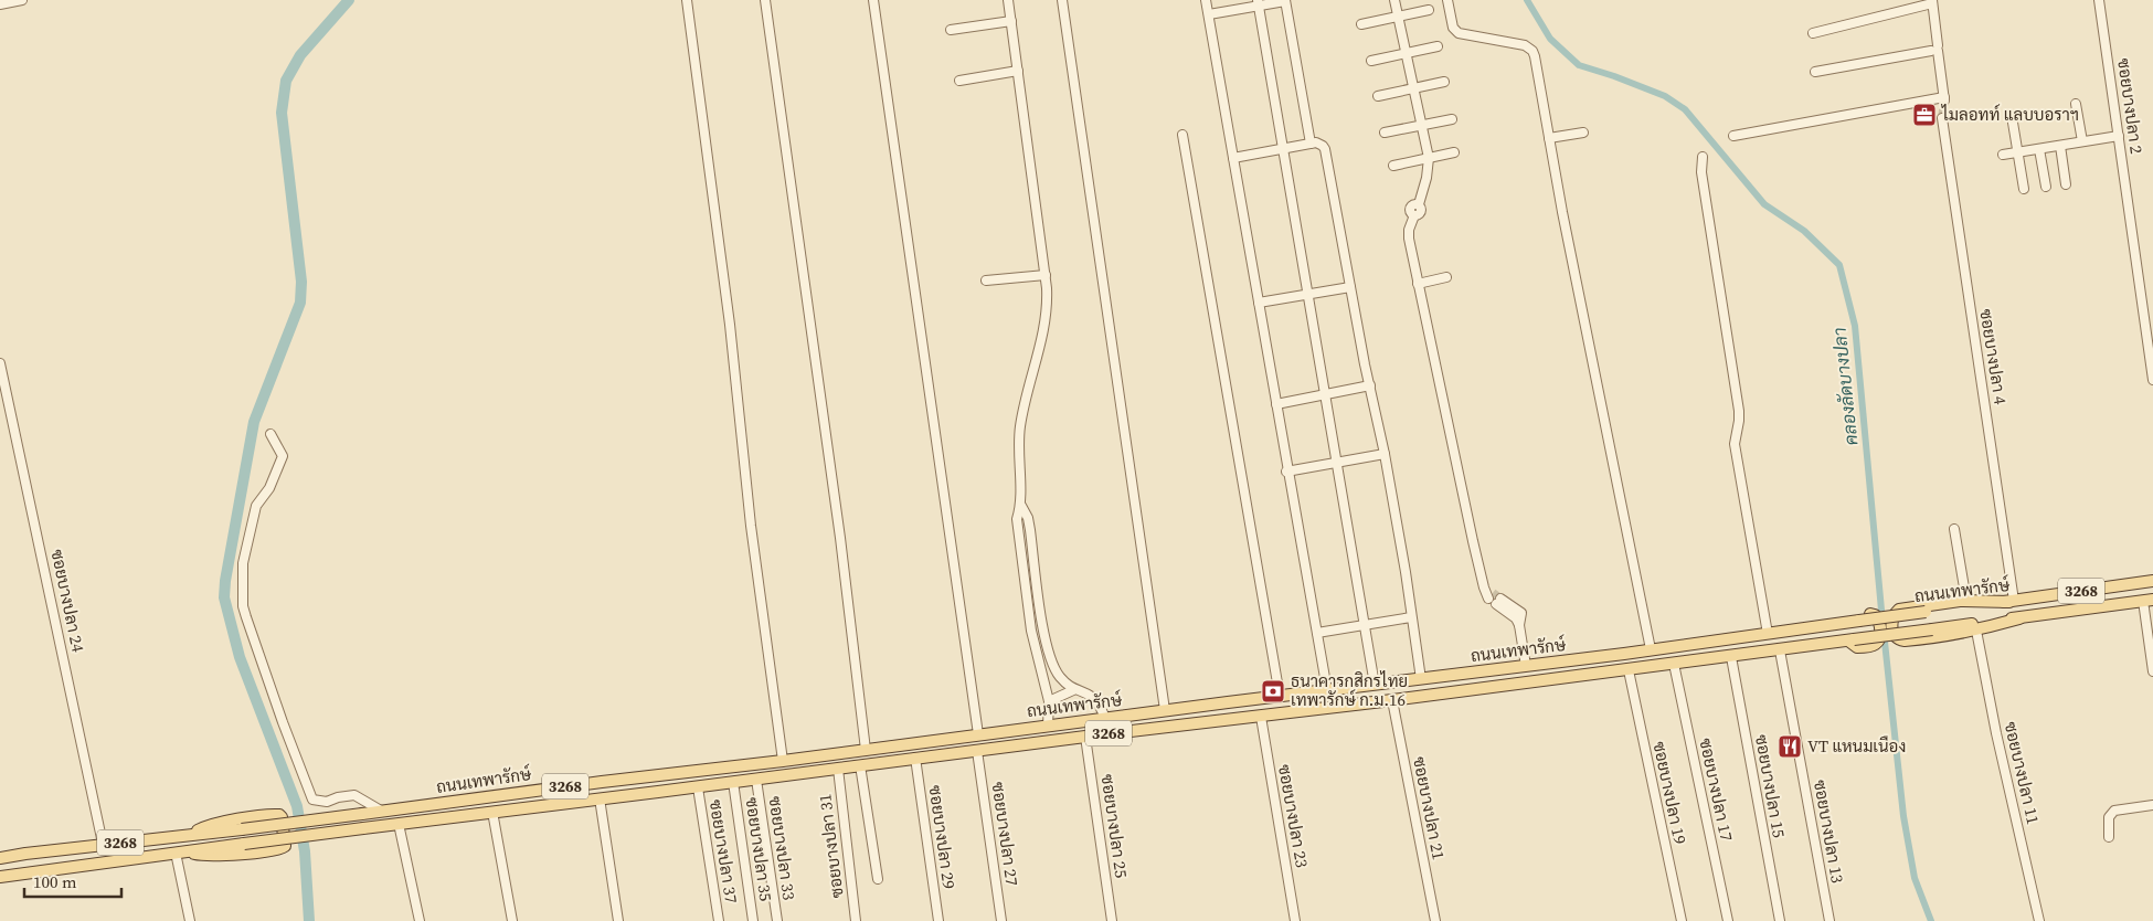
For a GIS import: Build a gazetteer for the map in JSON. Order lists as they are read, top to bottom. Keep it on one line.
{"streets":{"main road":["ถนนเทพารักษ์","3268"],"street":["ซอยบางปลา 2","ซอยบางปลา 4","ซอยบางปลา 24","ซอยบางปลา 11","ซอยบางปลา 15","ซอยบางปลา 17","ซอยบางปลา 19","ซอยบางปลา 21","ซอยบางปลา 23","ซอยบางปลา 25","ซอยบางปลา 13","ซอยบางปลา 27","ซอยบางปลา 29","ซอยบางปลา 31","ซอยบางปลา 33","ซอยบางปลา 35","ซอยบางปลา 37"]},"crossings":[["ซอยบางปลา 4","ถนนเทพารักษ์"],["ถนนเทพารักษ์","ซอยบางปลา 24"],["ถนนเทพารักษ์","ซอยบางปลา 15"],["ถนนเทพารักษ์","ซอยบางปลา 17"],["ถนนเทพารักษ์","ซอยบางปลา 19"],["ถนนเทพารักษ์","ซอยบางปลา 21"],["ถนนเทพารักษ์","ซอยบางปลา 23"],["ถนนเทพารักษ์","ซอยบางปลา 25"],["ถนนเทพารักษ์","ซอยบางปลา 13"],["ถนนเทพารักษ์","ซอยบางปลา 27"],["ถนนเทพารักษ์","ซอยบางปลา 29"],["ถนนเทพารักษ์","ซอยบางปลา 31"],["ถนนเทพารักษ์","ซอยบางปลา 33"],["ถนนเทพารักษ์","ซอยบางปลา 35"],["ถนนเทพารักษ์","ซอยบางปลา 37"]],"water":["คลองลัดบางปลา"],"places":{"office":["ไมลอทท์ แลบบอราฯ"],"bank":["ธนาคารกสิกรไทย เทพารักษ์ ก.ม.16"],"restaurant":["VT แหนมเนือง"]},"scale_bar":"100 m"}
